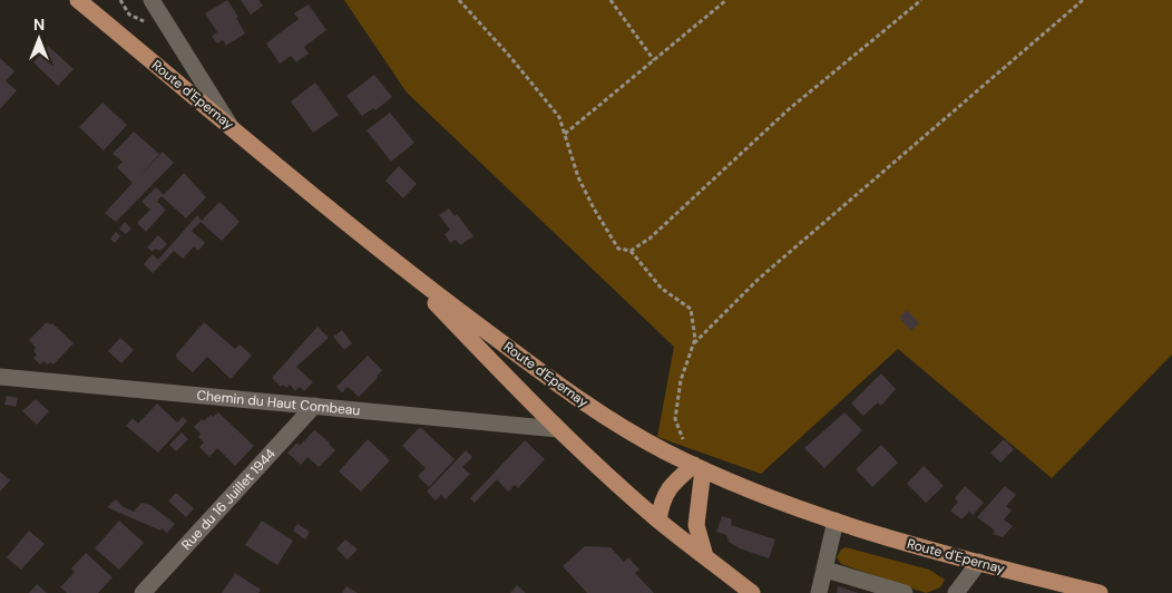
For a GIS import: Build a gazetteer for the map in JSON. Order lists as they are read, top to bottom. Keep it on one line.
{"streets":{"main road":["Route d'Epernay"],"street":["Chemin du Haut Combeau","Rue du 16 Juillet 1944"]},"crossings":[["Chemin du Haut Combeau","Rue du 16 Juillet 1944"]],"north":"top"}
